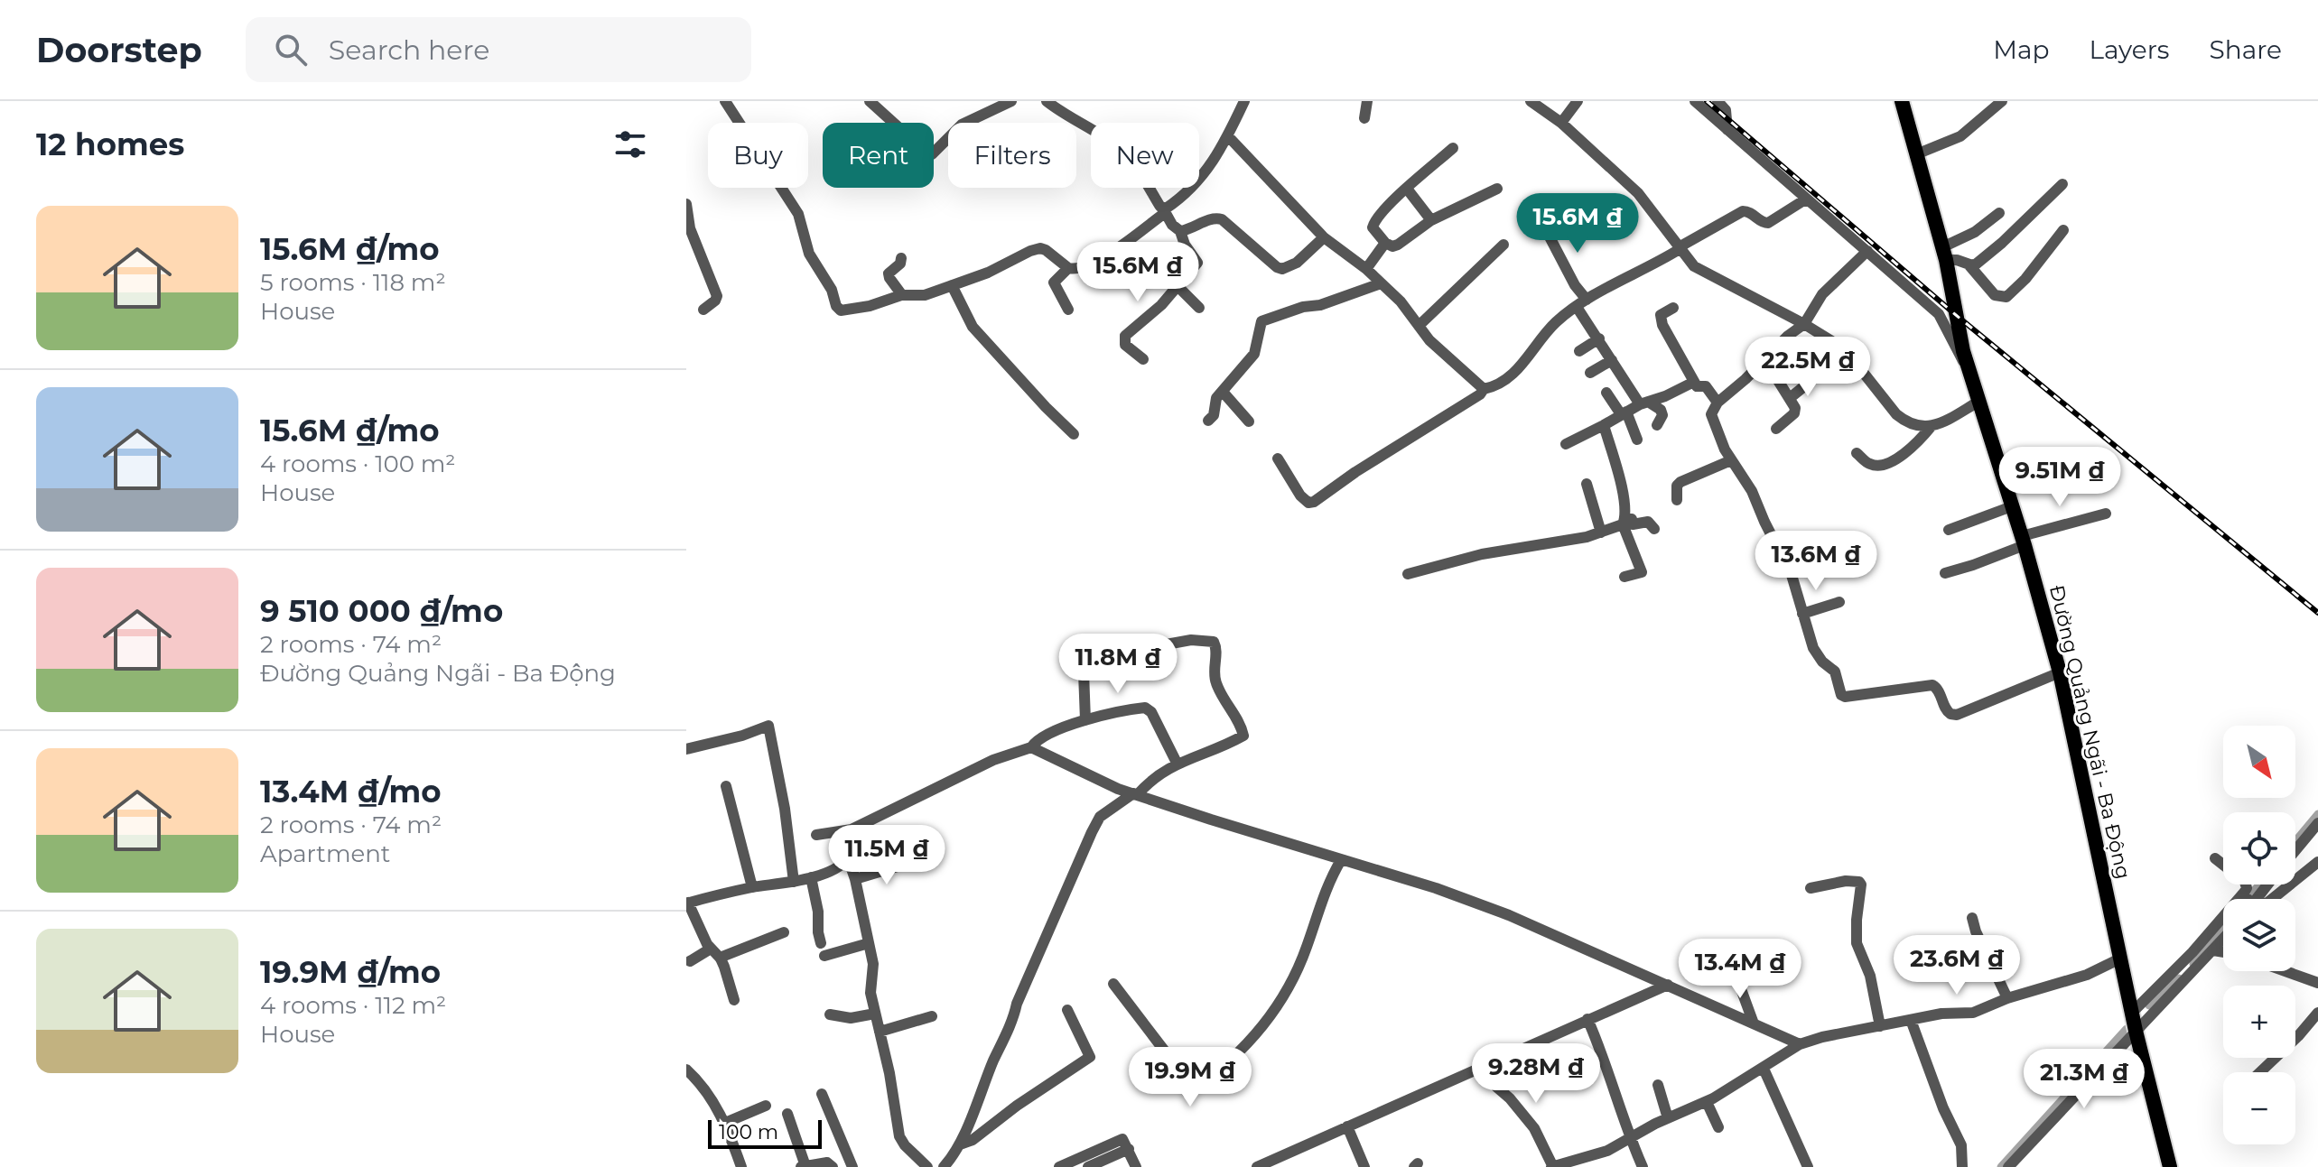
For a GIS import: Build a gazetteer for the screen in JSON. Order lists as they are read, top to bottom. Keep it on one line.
{"streets":{"main road":["Đường Quảng Ngãi - Ba Động"]},"scale_bar":"100 m","north":"bottom right","page":{"header":"Doorstep","search":"Search here","nav":["Map","Layers","Share"],"heading":"12 homes","chip":["Buy","Rent","Filters","New"],"list":[{"name":"15.6M ₫/mo","note":"5 rooms · 118 m² · House"},{"name":"15.6M ₫/mo","note":"4 rooms · 100 m² · House"},{"name":"9 510 000 ₫/mo","note":"2 rooms · 74 m² · Đường Quảng Ngãi - Ba Động"},{"name":"13.4M ₫/mo","note":"2 rooms · 74 m² · Apartment"},{"name":"19.9M ₫/mo","note":"4 rooms · 112 m² · House"}],"price":["15.6M ₫","15.6M ₫","22.5M ₫","9.51M ₫","13.6M ₫","11.8M ₫","11.5M ₫","23.6M ₫","13.4M ₫","9.28M ₫","19.9M ₫","21.3M ₫"],"map_buttons":["+","−"],"scale":"100 m"}}
